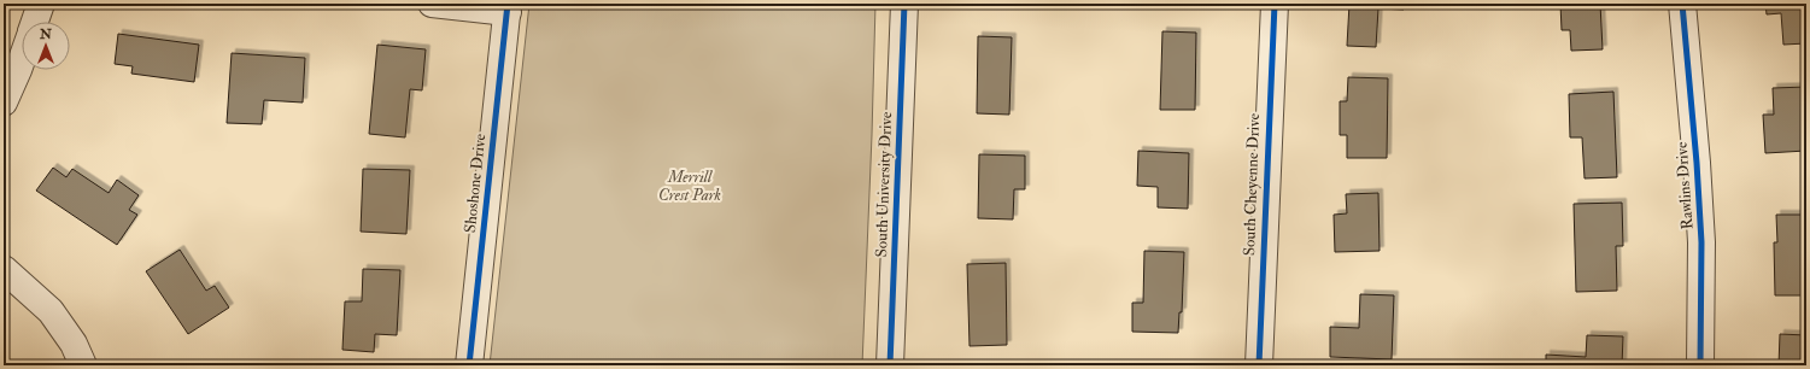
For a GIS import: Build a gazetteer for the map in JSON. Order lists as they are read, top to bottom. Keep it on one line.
{"streets":{"street":["Shoshone Drive","South University Drive","South Cheyenne Drive","Rawlins Drive"]},"parks":["Merrill Crest Park"],"north":"top"}
